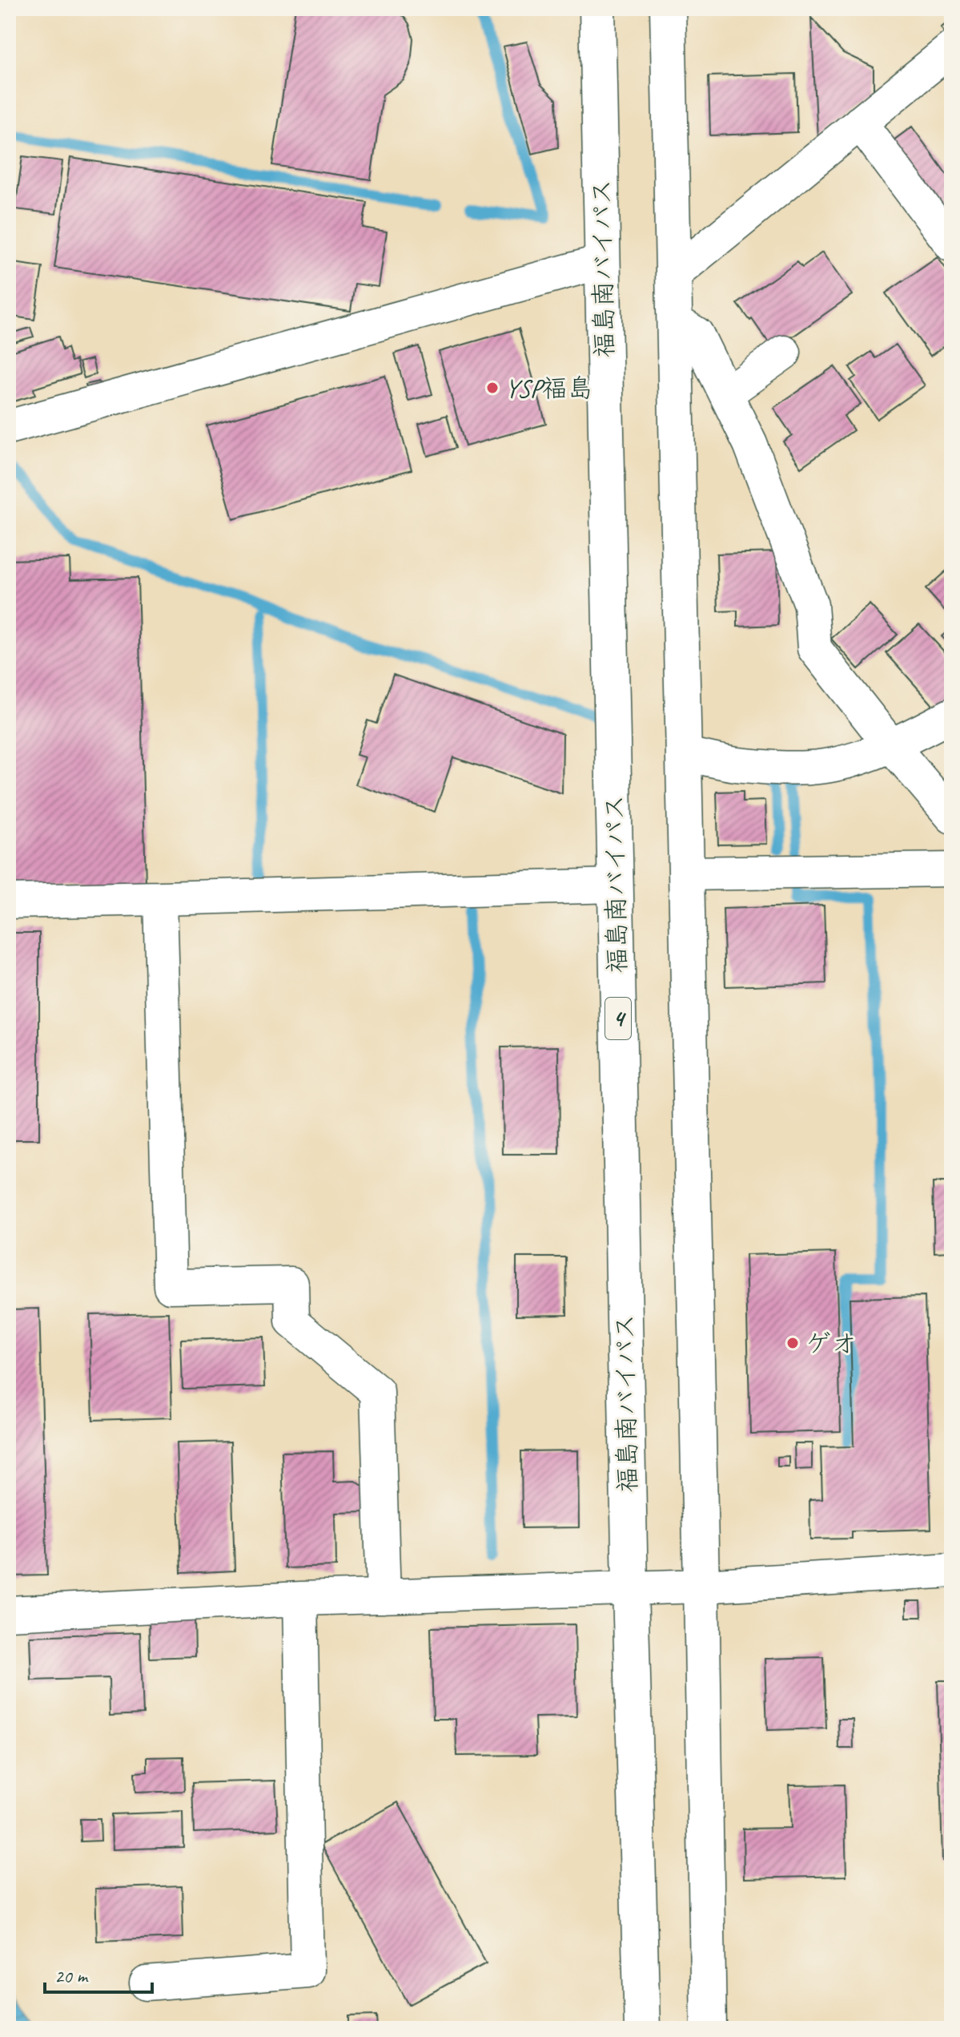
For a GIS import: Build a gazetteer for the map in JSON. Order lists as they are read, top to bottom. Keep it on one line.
{"streets":{"highway":["福島南バイパス","4"]},"places":["YSP福島","ゲオ"],"scale_bar":"20 m"}
